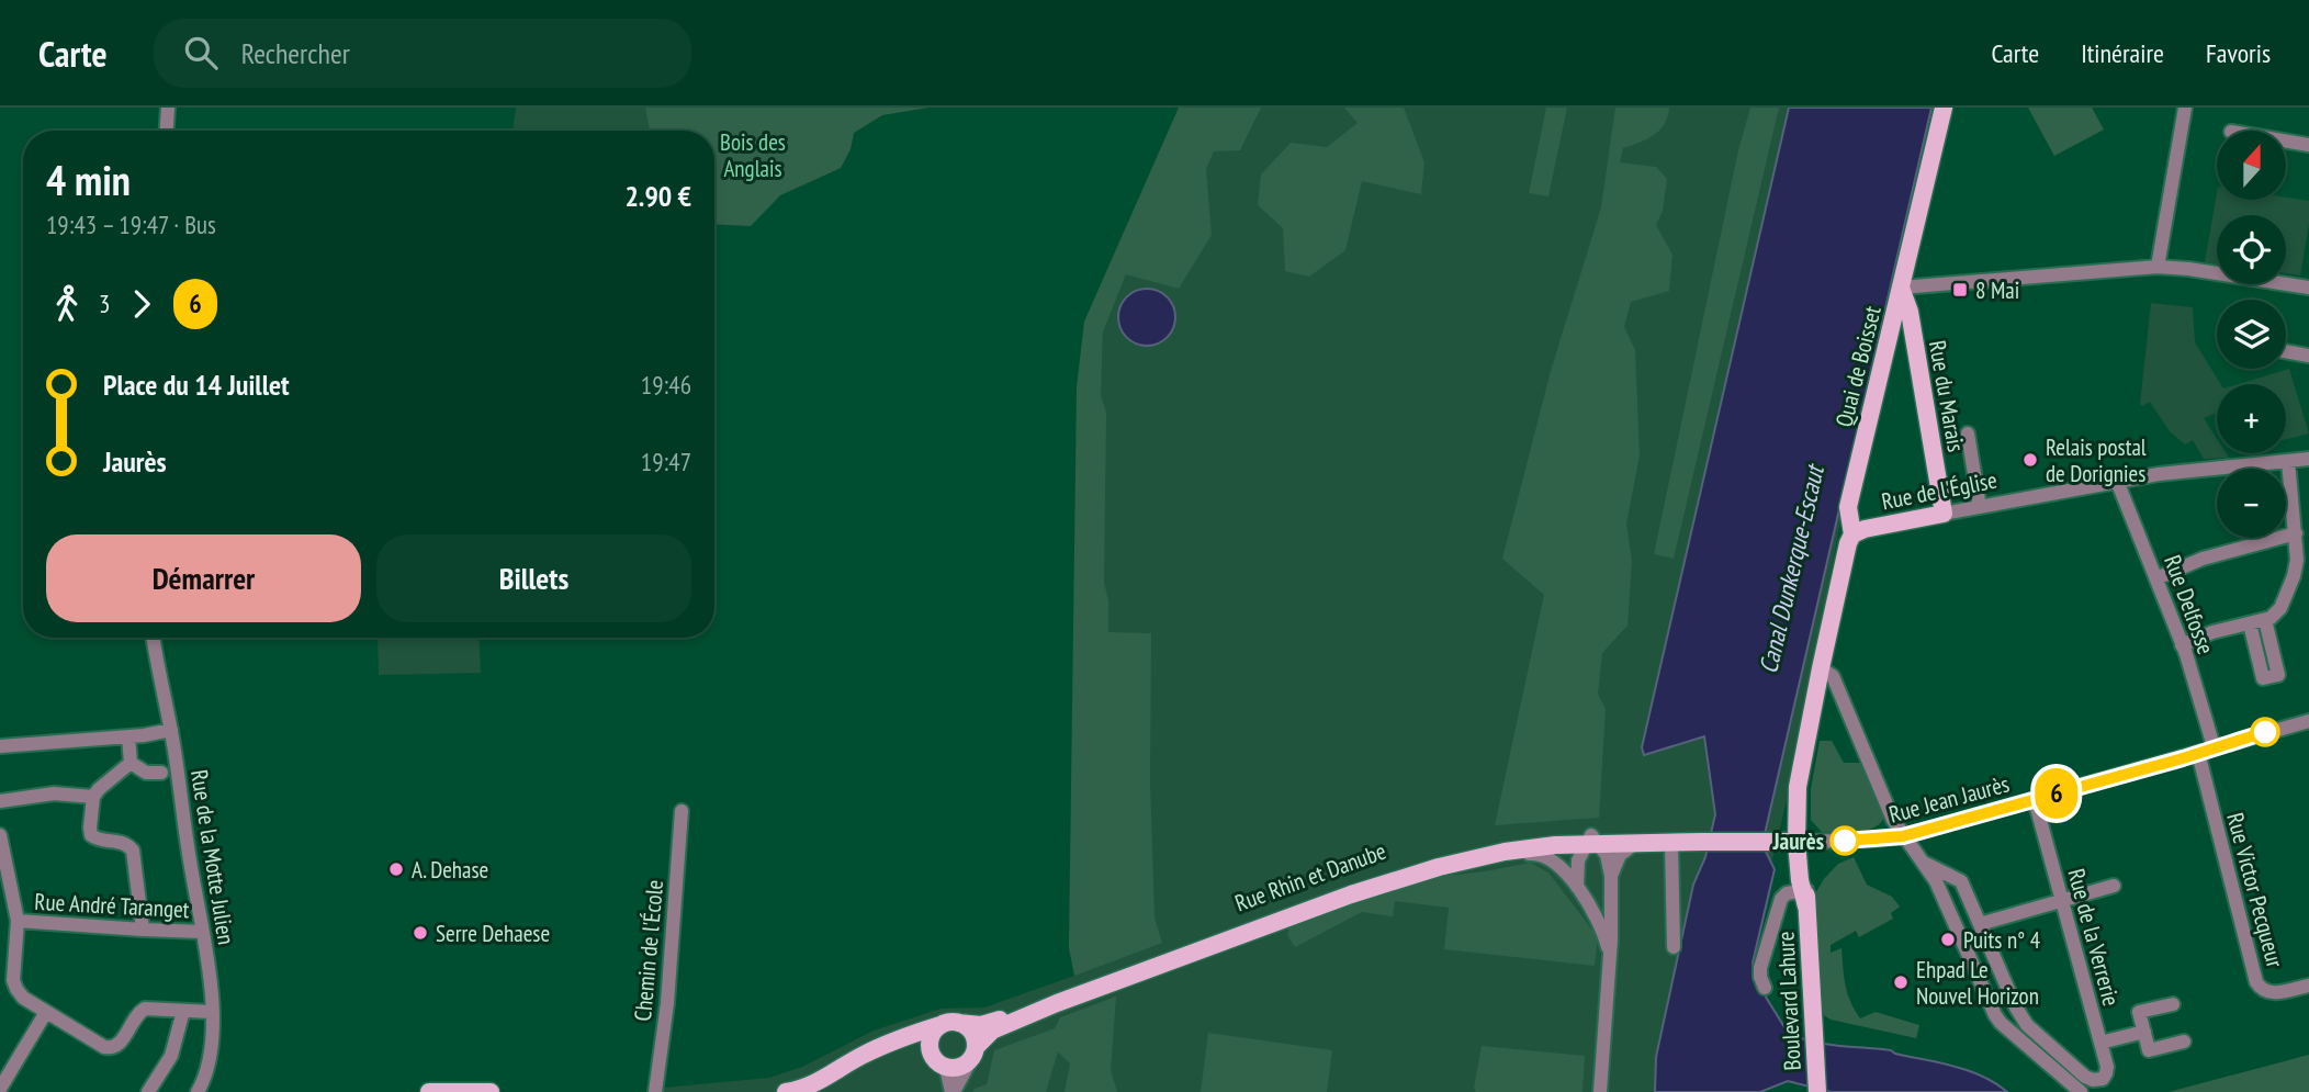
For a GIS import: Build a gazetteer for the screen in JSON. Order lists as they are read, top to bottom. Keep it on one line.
{"streets":{"main road":["Quai de Boisset","Rue du Marais","Rue de l'Église","Rue Jean Jaurès","Rue Rhin et Danube","Boulevard Lahure"],"street":["Rue Delfosse","Rue de la Motte Julien","Rue Victor Pecqueur","Rue André Taranget","Rue de la Verrerie","Chemin de l'École"]},"crossings":[["Quai de Boisset","Rue du Marais"],["Quai de Boisset","Rue de l'Église"],["Quai de Boisset","Rue Jean Jaurès"],["Quai de Boisset","Boulevard Lahure"],["Rue du Marais","Rue de l'Église"],["Rue de l'Église","Rue Delfosse"],["Rue Delfosse","Rue Jean Jaurès"],["Rue Jean Jaurès","Rue Rhin et Danube"],["Rue Jean Jaurès","Rue Victor Pecqueur"],["Rue Jean Jaurès","Rue de la Verrerie"],["Rue Jean Jaurès","Boulevard Lahure"],["Rue de la Motte Julien","Rue André Taranget"]],"water":["Canal Dunkerque-Escaut"],"parks":["Bois des Anglais"],"places":{"transit":["8 Mai"],"other":["Relais postal de Dorignies","Jaurès","A. Dehase","Serre Dehaese","Puits n° 4","Ehpad Le Nouvel Horizon"]},"lines":["bus line 6"],"north":"top","page":{"header":"Carte","search":"Rechercher","nav":["Carte","Itinéraire","Favoris"],"on_map":"6","map_buttons":["+","−"],"heading":["4 min","19:43 – 19:47 · Bus","2.90 €"],"legs":["3","6"],"list":[{"name":"Place du 14 Juillet","value":"19:46"},{"name":"Jaurès","value":"19:47"}],"buttons":["Démarrer","Billets"]}}
